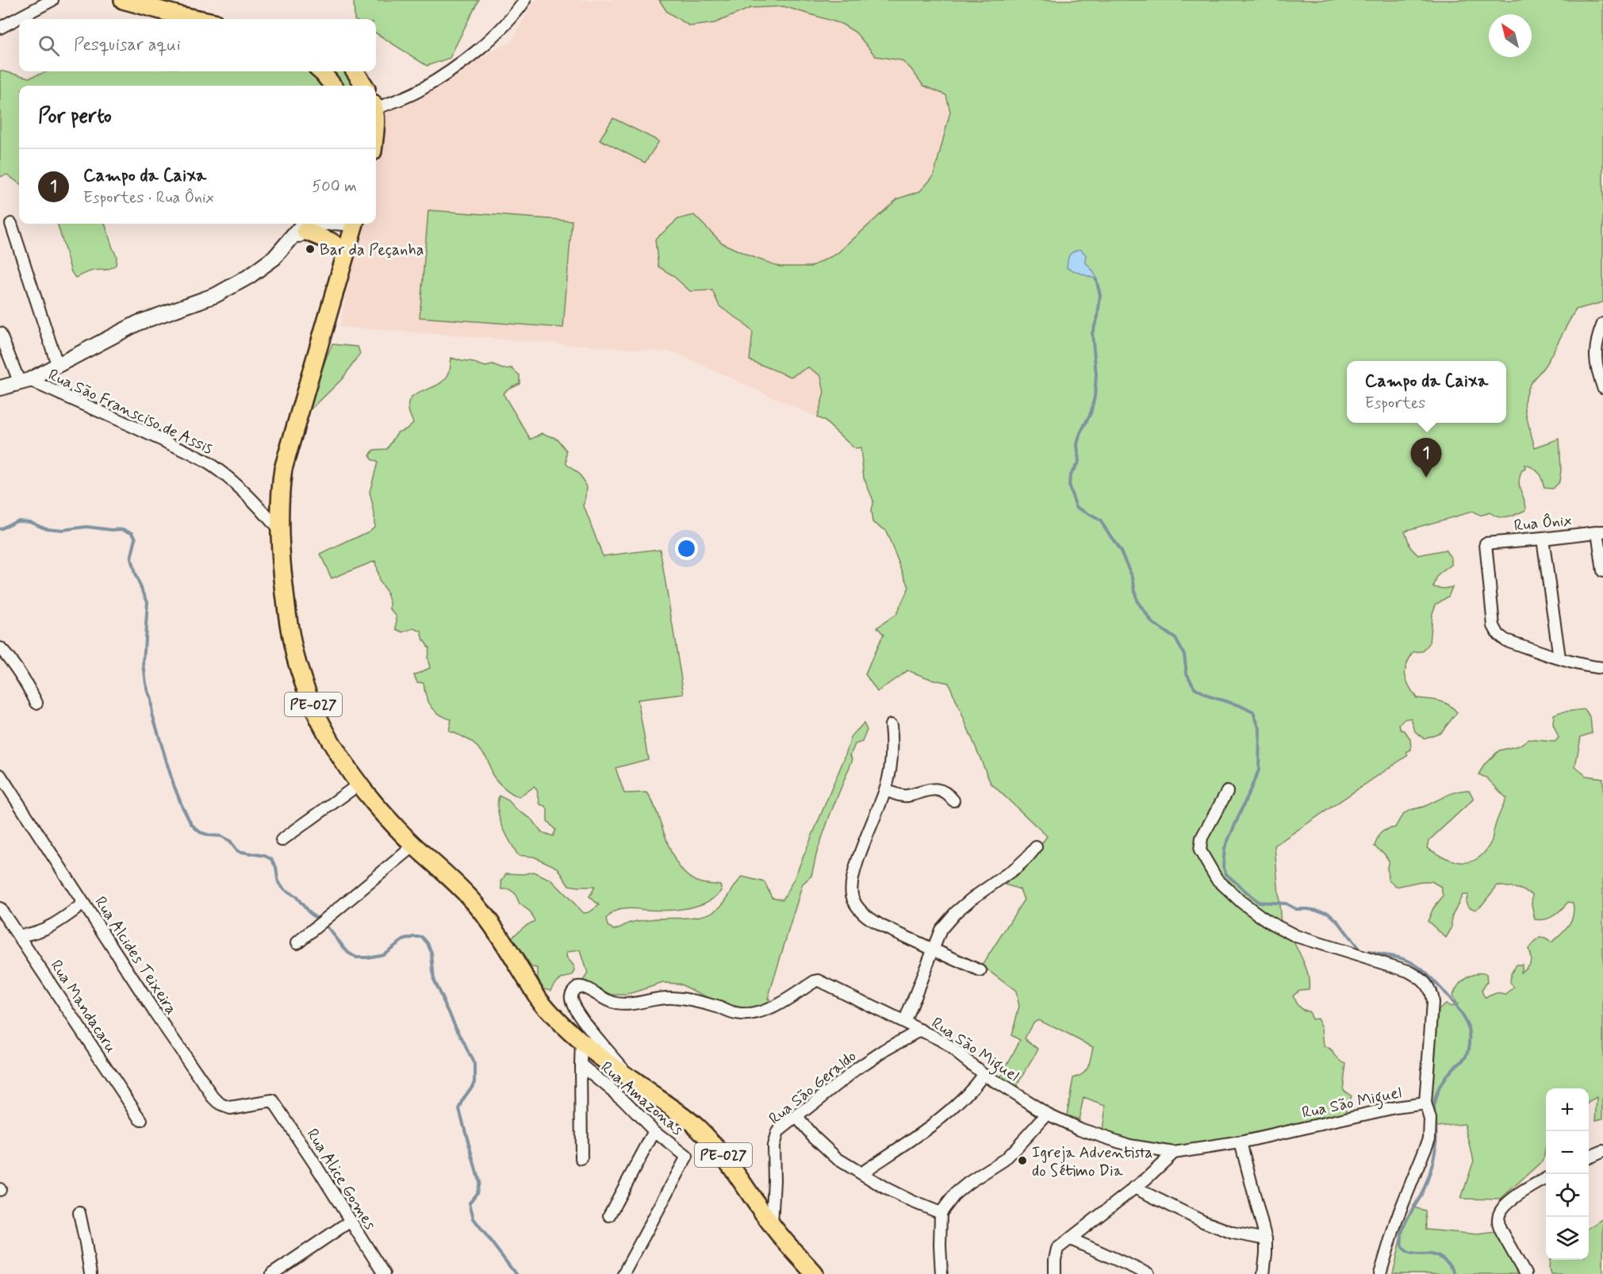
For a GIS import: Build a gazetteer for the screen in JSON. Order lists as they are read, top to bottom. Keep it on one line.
{"streets":{"main road":["PE-027"],"street":["Rua São Fransciso de Assis","Rua Ônix","Rua Alcides Teixeira","Rua Mandacaru","Rua São Miguel","Rua São Geraldo","Rua Amazonas","Rua Alice Gomes"]},"crossings":[["Rua São Fransciso de Assis","PE-027"],["PE-027","Rua São Miguel"],["PE-027","Rua São Geraldo"],["PE-027","Rua Amazonas"],["Rua Alcides Teixeira","Rua Alice Gomes"],["Rua São Miguel","Rua São Geraldo"]],"places":["Bar da Peçanha","Igreja Adventista do Sétimo Dia"],"north":"top left","page":{"search":"Pesquisar aqui","heading":"Por perto","list":[{"mark":"1","name":"Campo da Caixa","note":"Esportes · Rua Ônix","value":"500 m"}],"popup":["Campo da Caixa","Esportes"],"pins":"1","map_buttons":["+","−"]}}
